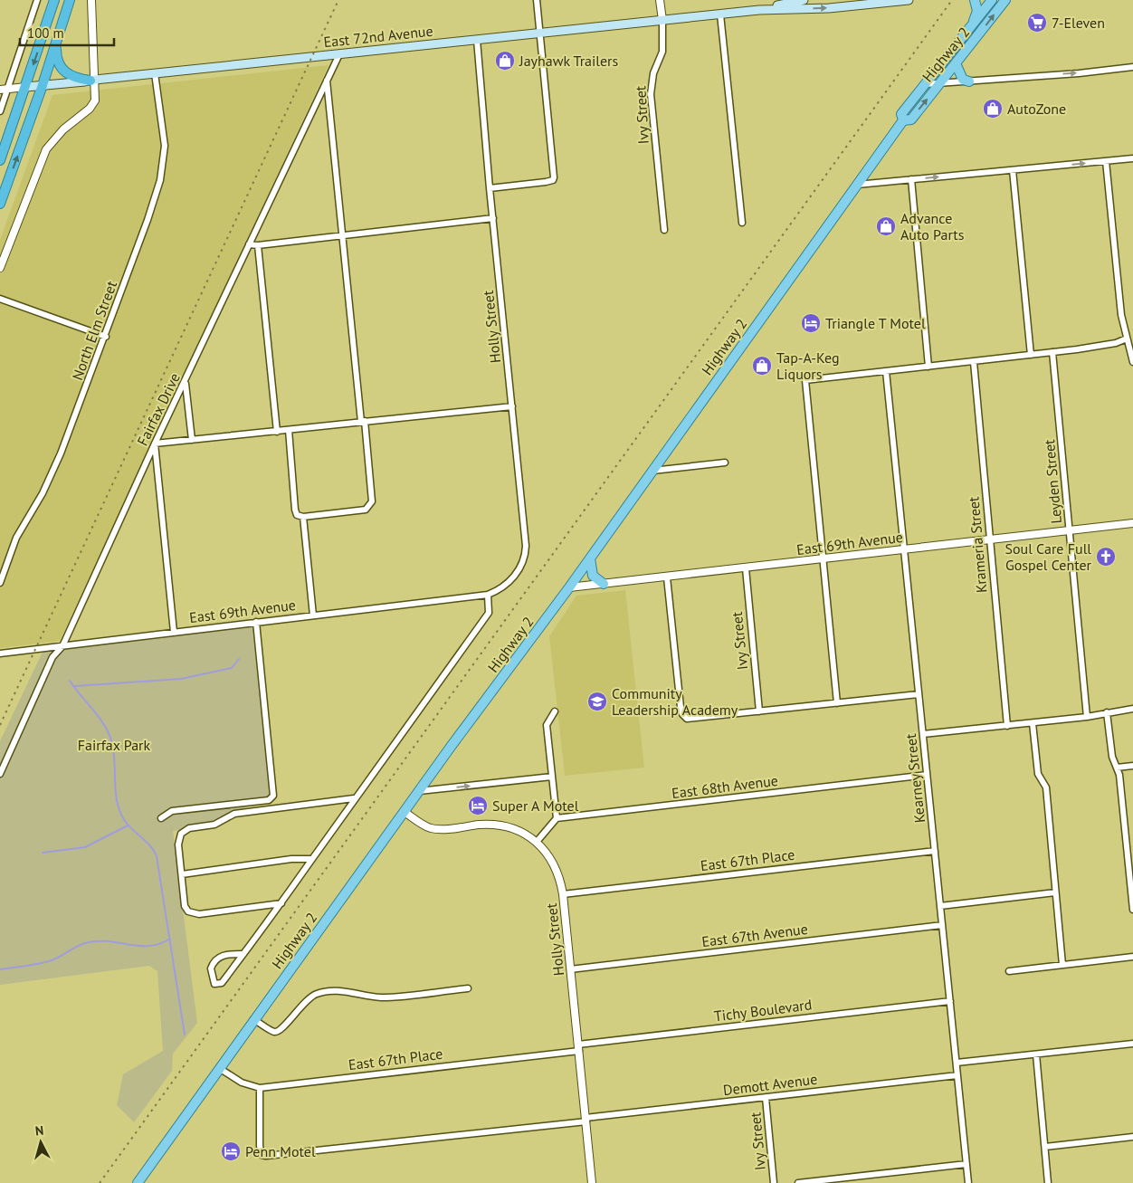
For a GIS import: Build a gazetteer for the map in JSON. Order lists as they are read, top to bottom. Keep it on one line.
{"streets":{"main road":["East 72nd Avenue","Highway 2"],"street":["Ivy Street","Holly Street","North Elm Street","Fairfax Drive","Leyden Street","East 69th Avenue","Krameria Street","Kearney Street","East 68th Avenue","East 67th Place","East 67th Avenue","Tichy Boulevard","Demott Avenue"]},"crossings":[["East 72nd Avenue","Ivy Street"],["East 72nd Avenue","Holly Street"],["East 72nd Avenue","North Elm Street"],["East 72nd Avenue","Fairfax Drive"],["Highway 2","Holly Street"],["Highway 2","East 69th Avenue"],["Highway 2","East 67th Place"],["Ivy Street","East 69th Avenue"],["Ivy Street","Demott Avenue"],["Holly Street","East 69th Avenue"],["Holly Street","East 67th Place"],["Holly Street","East 67th Avenue"],["Holly Street","Tichy Boulevard"],["Holly Street","Demott Avenue"],["Fairfax Drive","East 69th Avenue"],["Leyden Street","East 69th Avenue"],["East 69th Avenue","Krameria Street"],["East 69th Avenue","Kearney Street"],["Kearney Street","East 68th Avenue"],["Kearney Street","East 67th Place"],["Kearney Street","East 67th Avenue"],["Kearney Street","Tichy Boulevard"],["Kearney Street","Demott Avenue"],["East 67th Place","Tichy Boulevard"]],"parks":["Fairfax Park"],"places":{"supermarket":["7-Eleven"],"shop":["Jayhawk Trailers","AutoZone","Advance Auto Parts","Tap-A-Keg Liquors"],"hotel":["Triangle T Motel","Super A Motel","Penn Motel"],"church":["Soul Care Full Gospel Center"],"school or university":["Community Leadership Academy"]},"scale_bar":"100 m","north":"top"}
